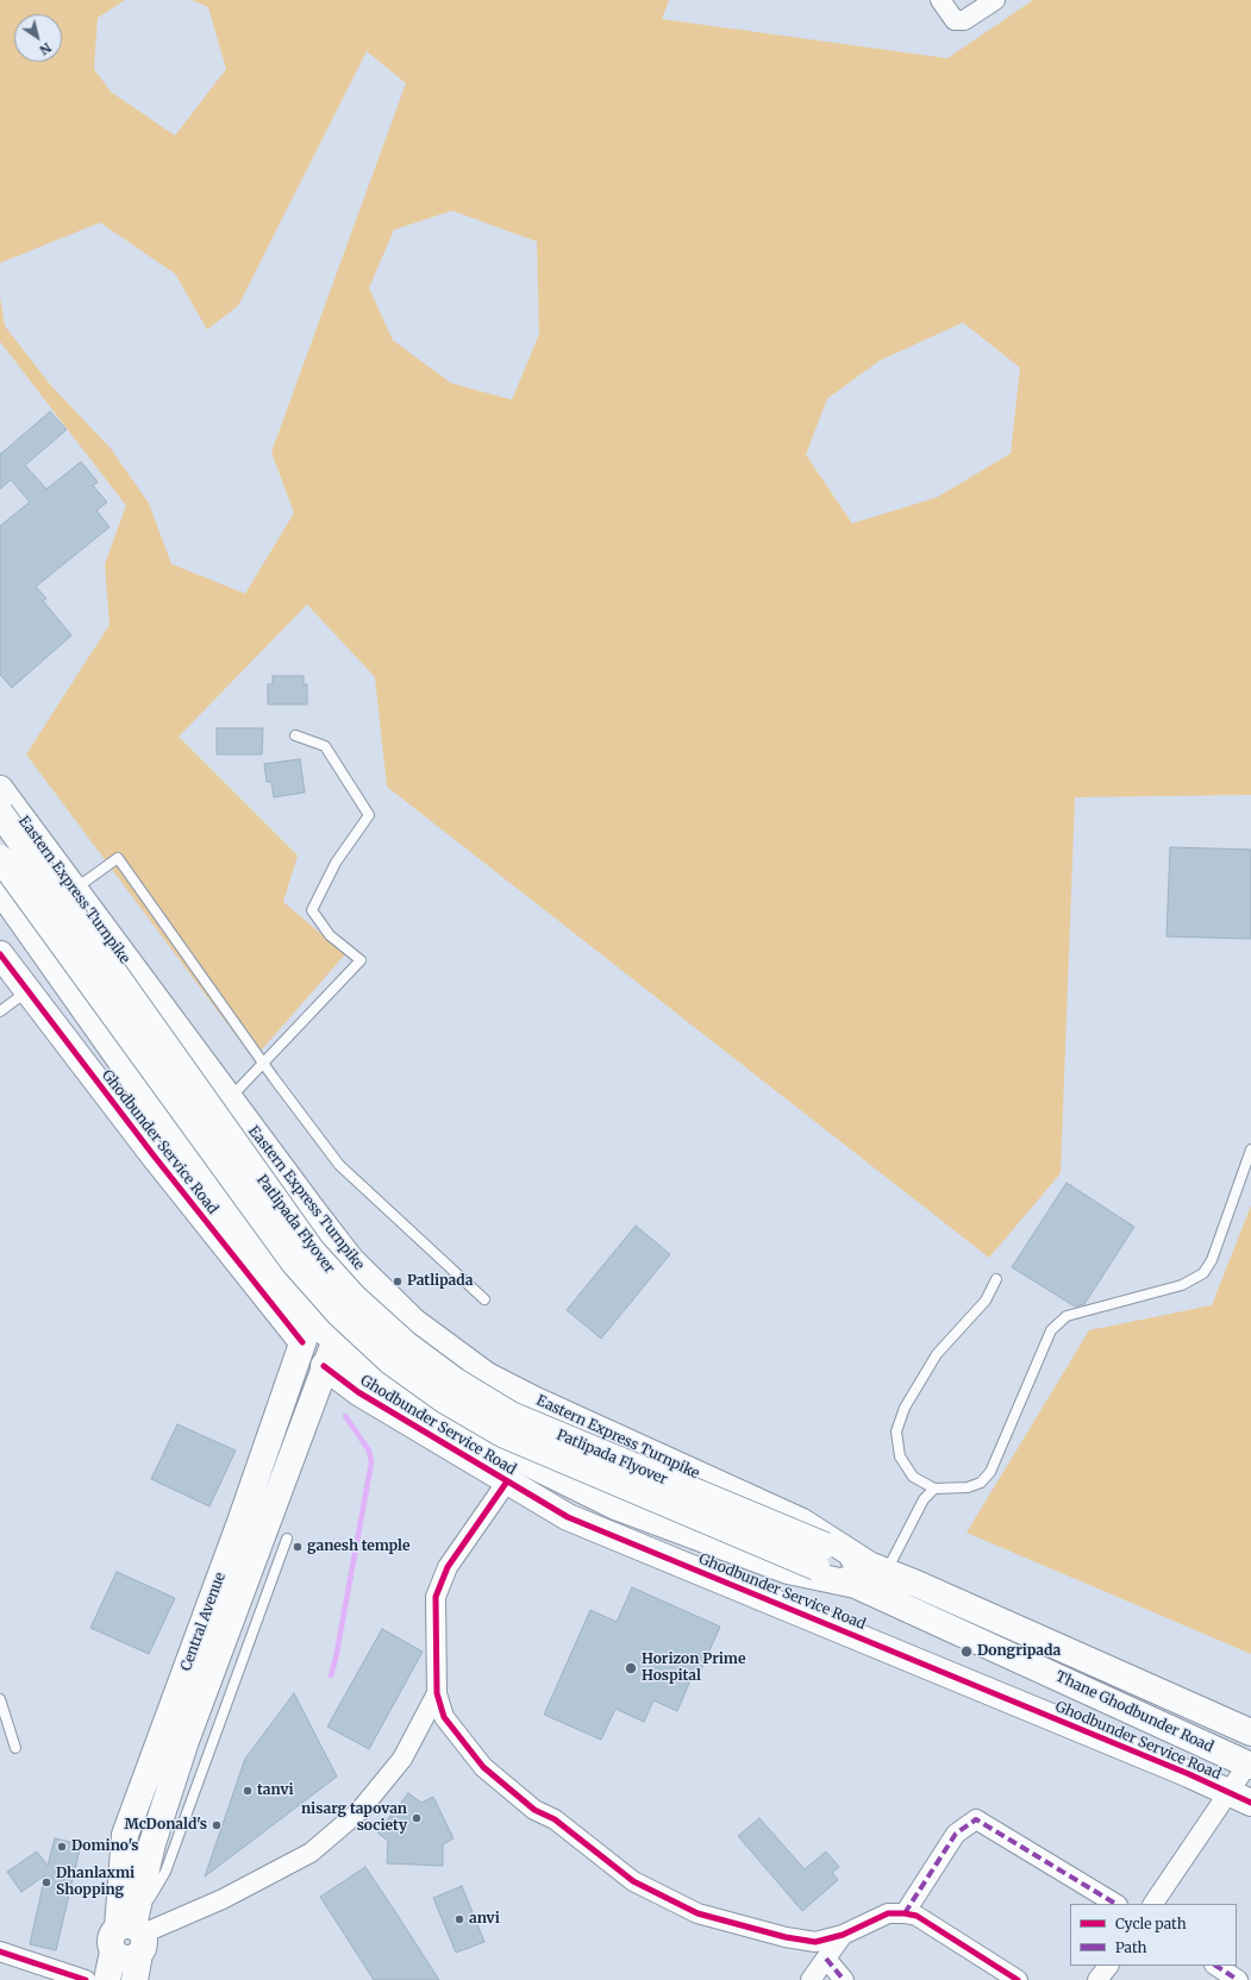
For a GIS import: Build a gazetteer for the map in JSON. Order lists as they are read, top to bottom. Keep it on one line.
{"streets":{"main road":["Eastern Express Turnpike","Ghodbunder Service Road","Patlipada Flyover","Central Avenue","Thane Ghodbunder Road"]},"crossings":[["Eastern Express Turnpike","Patlipada Flyover"],["Eastern Express Turnpike","Central Avenue"],["Eastern Express Turnpike","Thane Ghodbunder Road"],["Ghodbunder Service Road","Central Avenue"],["Patlipada Flyover","Thane Ghodbunder Road"]],"places":["Patlipada","ganesh temple","Dongripada","Horizon Prime Hospital","tanvi","nisarg tapovan society","McDonald's","Domino's","Dhanlaxmi Shopping","anvi"],"legend":["Cycle path","Path"],"north":"bottom right"}
